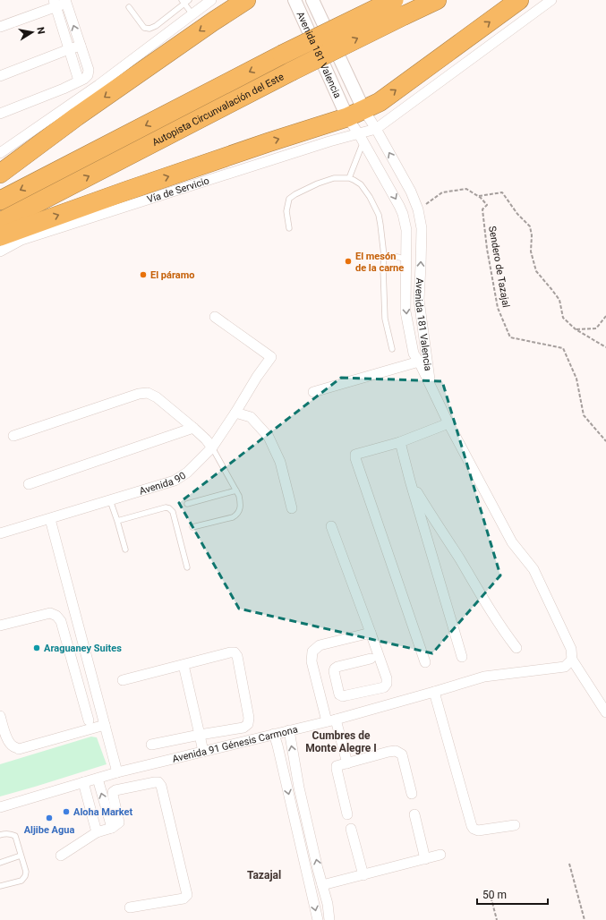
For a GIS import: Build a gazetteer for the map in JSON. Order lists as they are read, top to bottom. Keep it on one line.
{"streets":{"highway":["Autopista Circunvalación del Este"],"street":["Avenida 181 Valencia","Vía de Servicio","Avenida 90","Avenida 91 Génesis Carmona"],"path":["Sendero de Tazajal"]},"crossings":[["Avenida 181 Valencia","Vía de Servicio"]],"districts":["Cumbres de Monte Alegre I","Tazajal"],"places":["El mesón de la carne","El páramo","Araguaney Suites","Aloha Market","Aljibe Agua"],"scale_bar":"50 m","north":"right"}
